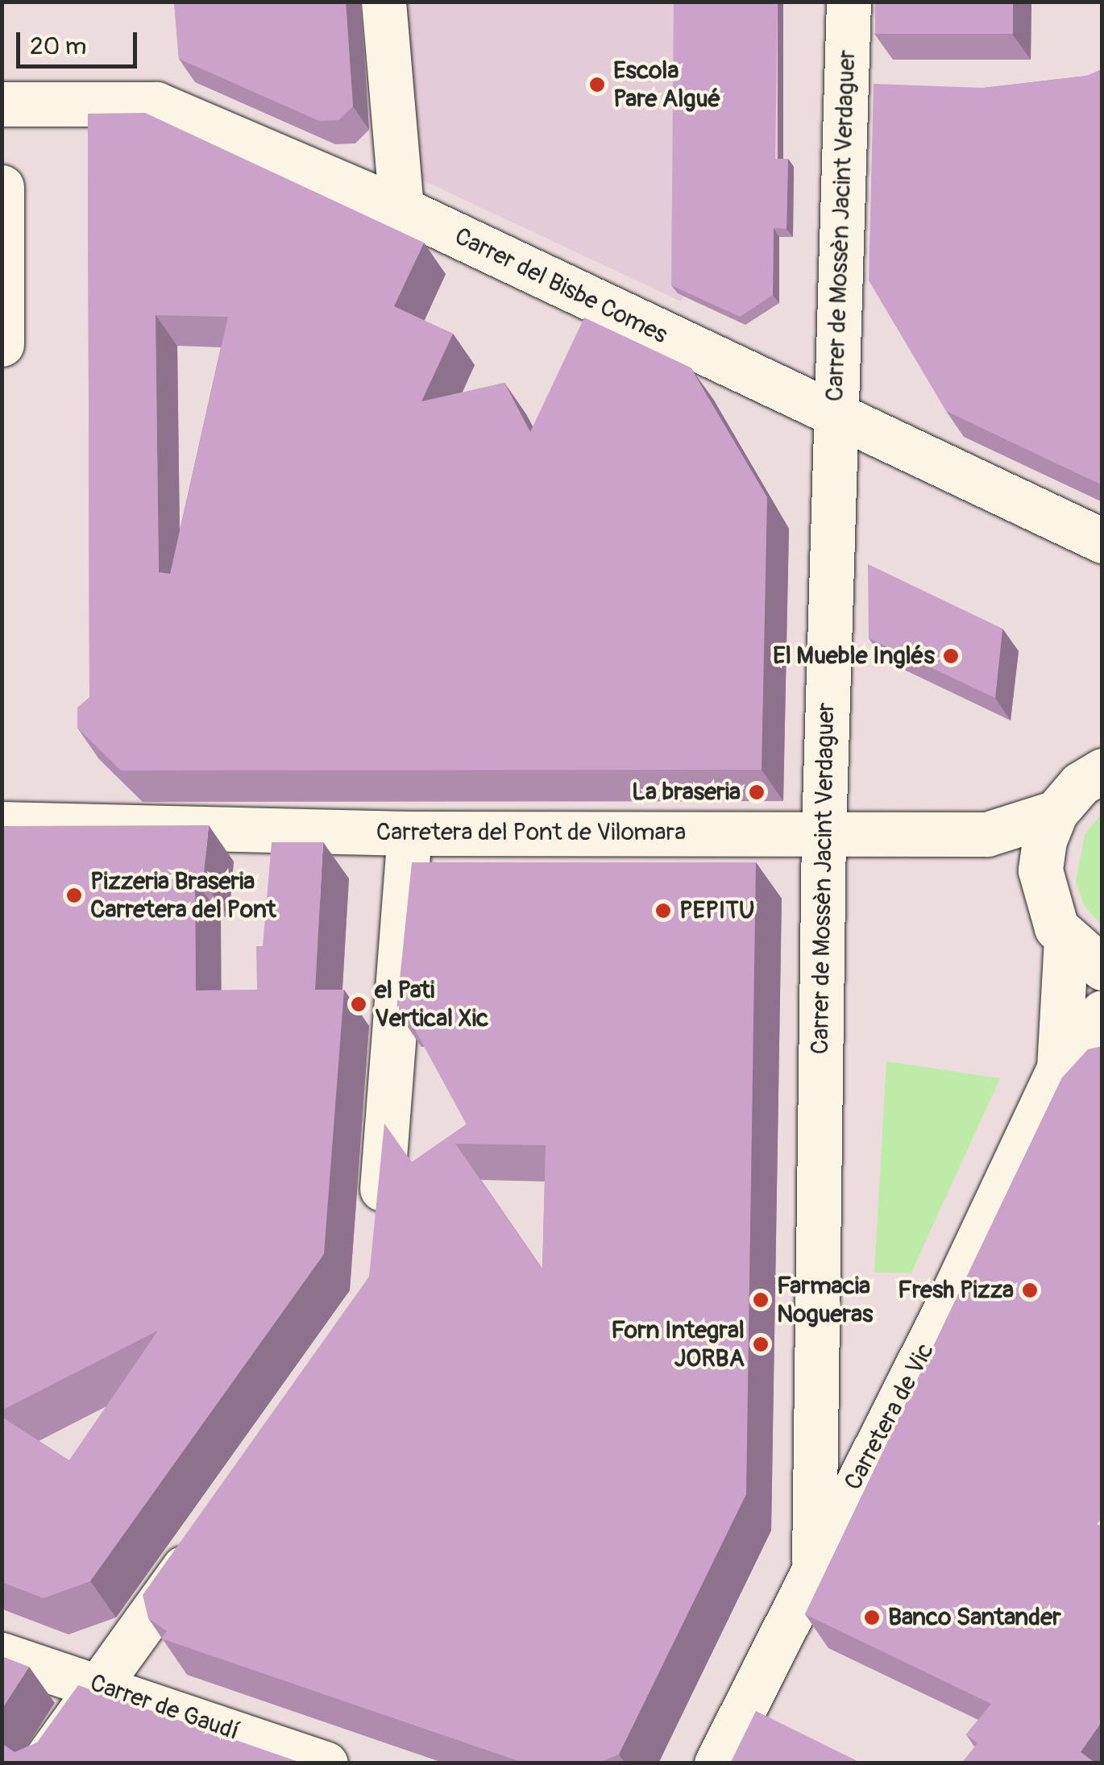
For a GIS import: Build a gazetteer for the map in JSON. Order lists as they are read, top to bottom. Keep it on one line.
{"streets":{"street":["Carrer de Mossèn Jacint Verdaguer","Carrer del Bisbe Comes","Carretera del Pont de Vilomara","Carretera de Vic","Carrer de Gaudí"]},"crossings":[["Carrer de Mossèn Jacint Verdaguer","Carrer del Bisbe Comes"],["Carrer de Mossèn Jacint Verdaguer","Carretera del Pont de Vilomara"],["Carrer de Mossèn Jacint Verdaguer","Carretera de Vic"]],"places":["Escola Pare Algué","El Mueble Inglés","La braseria","Pizzeria Braseria Carretera del Pont","PEPITU","el Pati Vertical Xic","Fresh Pizza","Farmacia Nogueras","Forn Integral JORBA","Banco Santander"],"scale_bar":"20 m"}
